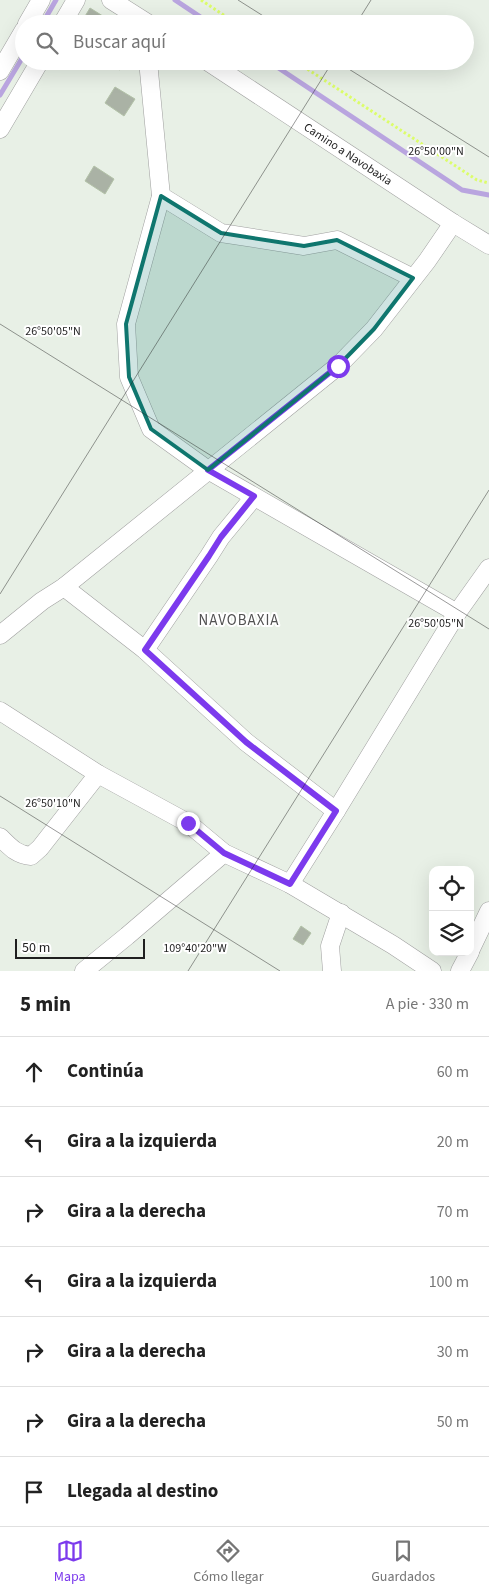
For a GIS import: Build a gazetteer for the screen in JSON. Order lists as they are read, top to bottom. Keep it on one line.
{"streets":{"street":["Camino a Navobaxia"]},"districts":["NAVOBAXIA"],"scale_bar":"50 m","page":{"search":"Buscar aquí","scale":"50 m","heading":["5 min","A pie · 330 m"],"list":[["Continúa","60 m"],["Gira a la izquierda","20 m"],["Gira a la derecha","70 m"],["Gira a la izquierda","100 m"],["Gira a la derecha","30 m"],["Gira a la derecha","50 m"],"Llegada al destino"],"nav":["Mapa","Cómo llegar","Guardados"]},"coordinates":["26°50'00\"N","26°50'05\"N","26°50'10\"N","109°40'20\"W"]}
